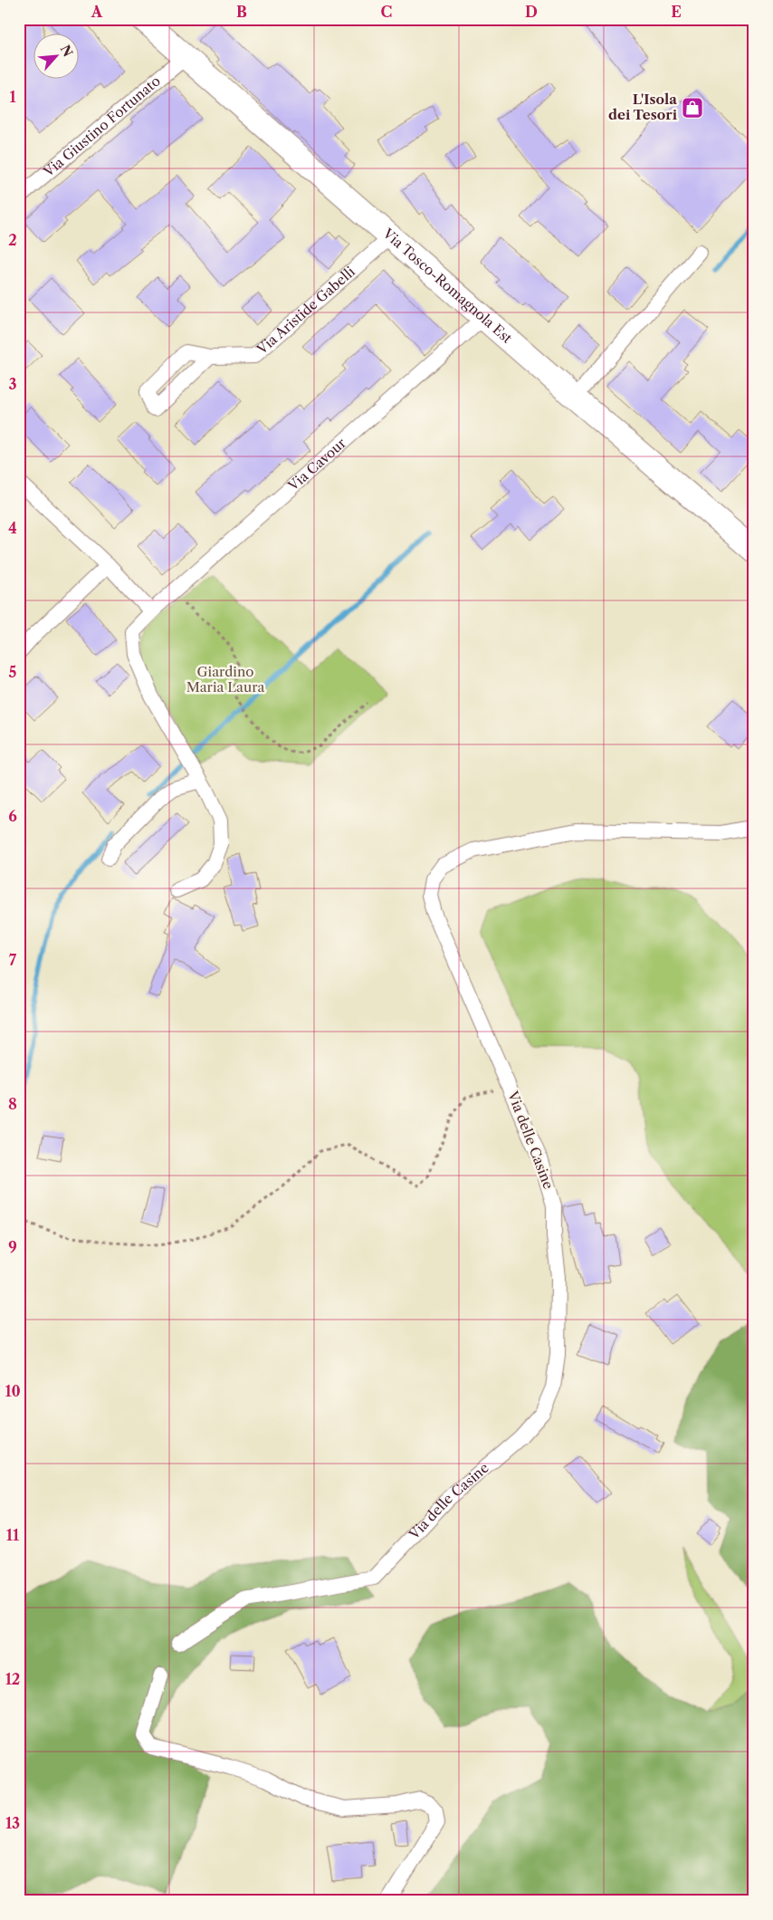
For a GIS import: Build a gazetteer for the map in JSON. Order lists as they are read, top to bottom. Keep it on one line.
{"streets":{"main road":["Via Tosco-Romagnola Est"],"street":["Via Giustino Fortunato","Via Aristide Gabelli","Via Cavour","Via delle Casine"]},"crossings":[["Via Giustino Fortunato","Via Tosco-Romagnola Est"],["Via Tosco-Romagnola Est","Via Aristide Gabelli"],["Via Tosco-Romagnola Est","Via Cavour"]],"parks":["Giardino Maria Laura"],"places":{"shop":["L'Isola dei Tesori"]},"north":"top right","grid":{"columns":["A","B","C","D","E"],"rows":["1","2","3","4","5","6","7","8","9","10","11","12","13"]}}
